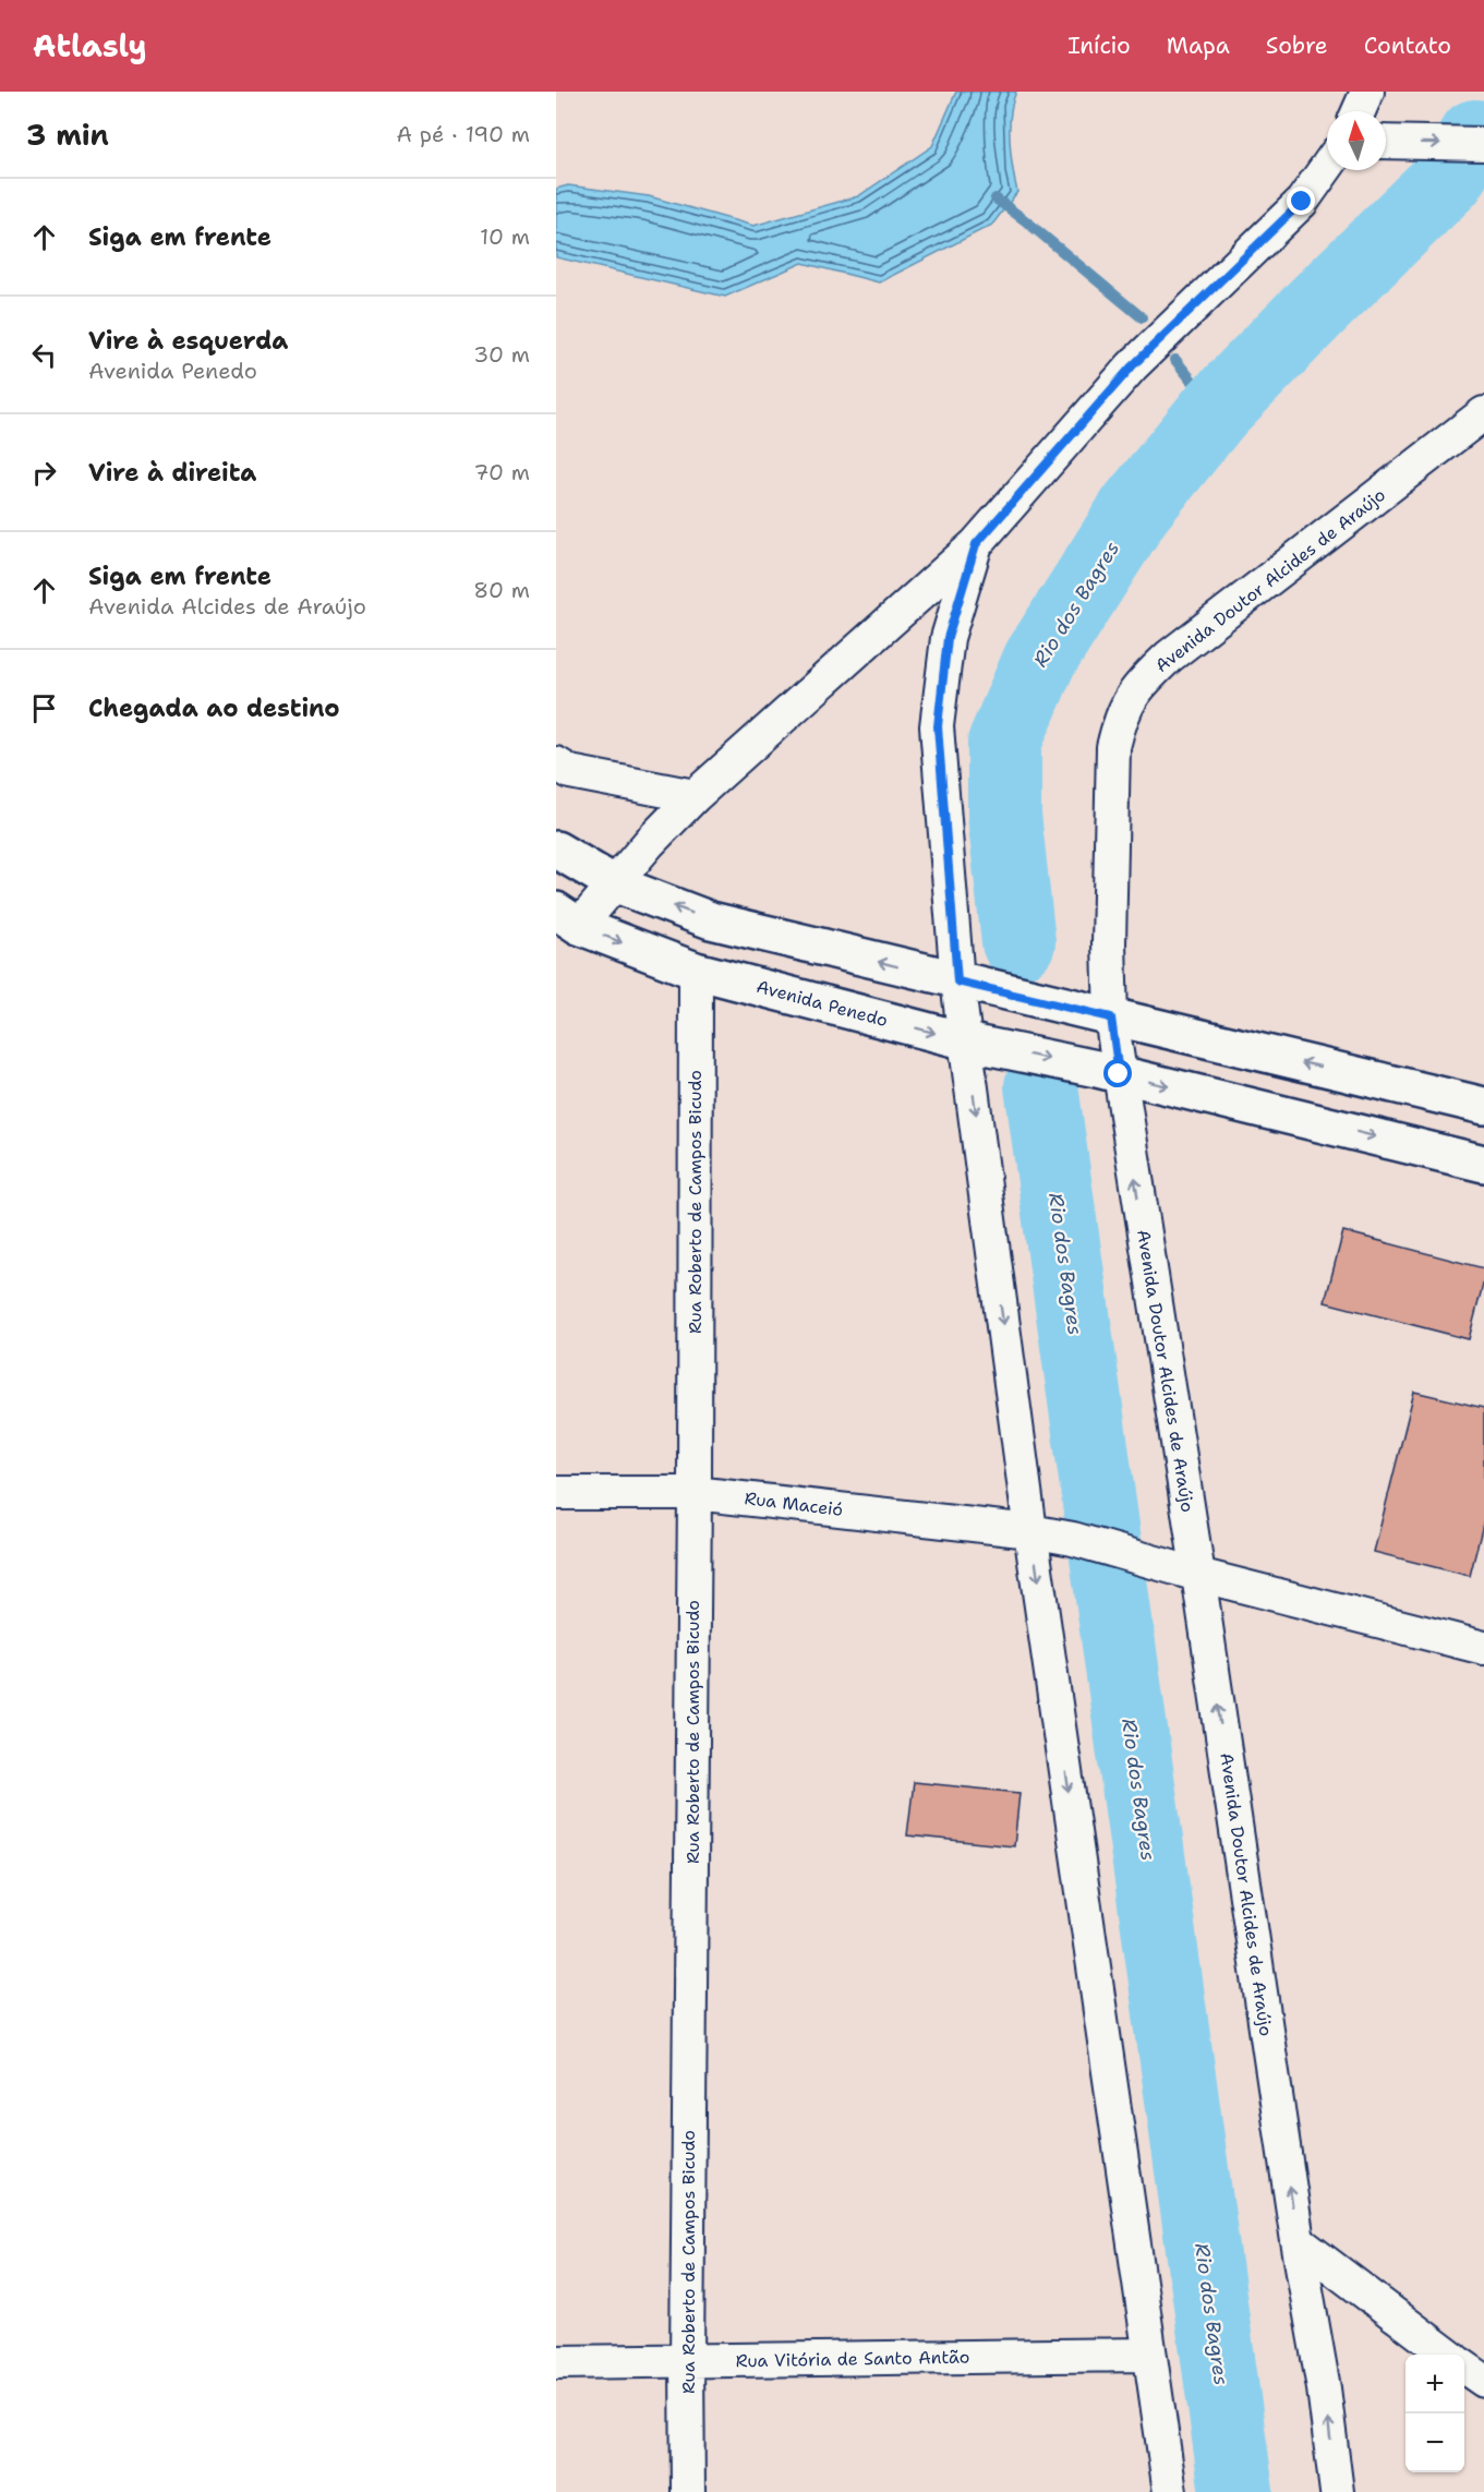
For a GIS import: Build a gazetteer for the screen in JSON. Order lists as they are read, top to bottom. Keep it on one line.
{"streets":{"street":["Avenida Doutor Alcides de Araújo","Avenida Penedo","Rua Roberto de Campos Bicudo","Rua Maceió","Rua Vitória de Santo Antão"]},"crossings":[["Avenida Doutor Alcides de Araújo","Avenida Penedo"],["Avenida Doutor Alcides de Araújo","Rua Maceió"],["Avenida Penedo","Rua Roberto de Campos Bicudo"],["Rua Roberto de Campos Bicudo","Rua Maceió"],["Rua Roberto de Campos Bicudo","Rua Vitória de Santo Antão"]],"water":["Rio dos Bagres"],"north":"top","page":{"header":"Atlasly","nav":["Início","Mapa","Sobre","Contato"],"heading":["3 min","A pé · 190 m"],"list":[["Siga em frente","10 m"],["Vire à esquerda","Avenida Penedo","30 m"],["Vire à direita","70 m"],["Siga em frente","Avenida Alcides de Araújo","80 m"],"Chegada ao destino"],"map_buttons":["+","−"]}}
